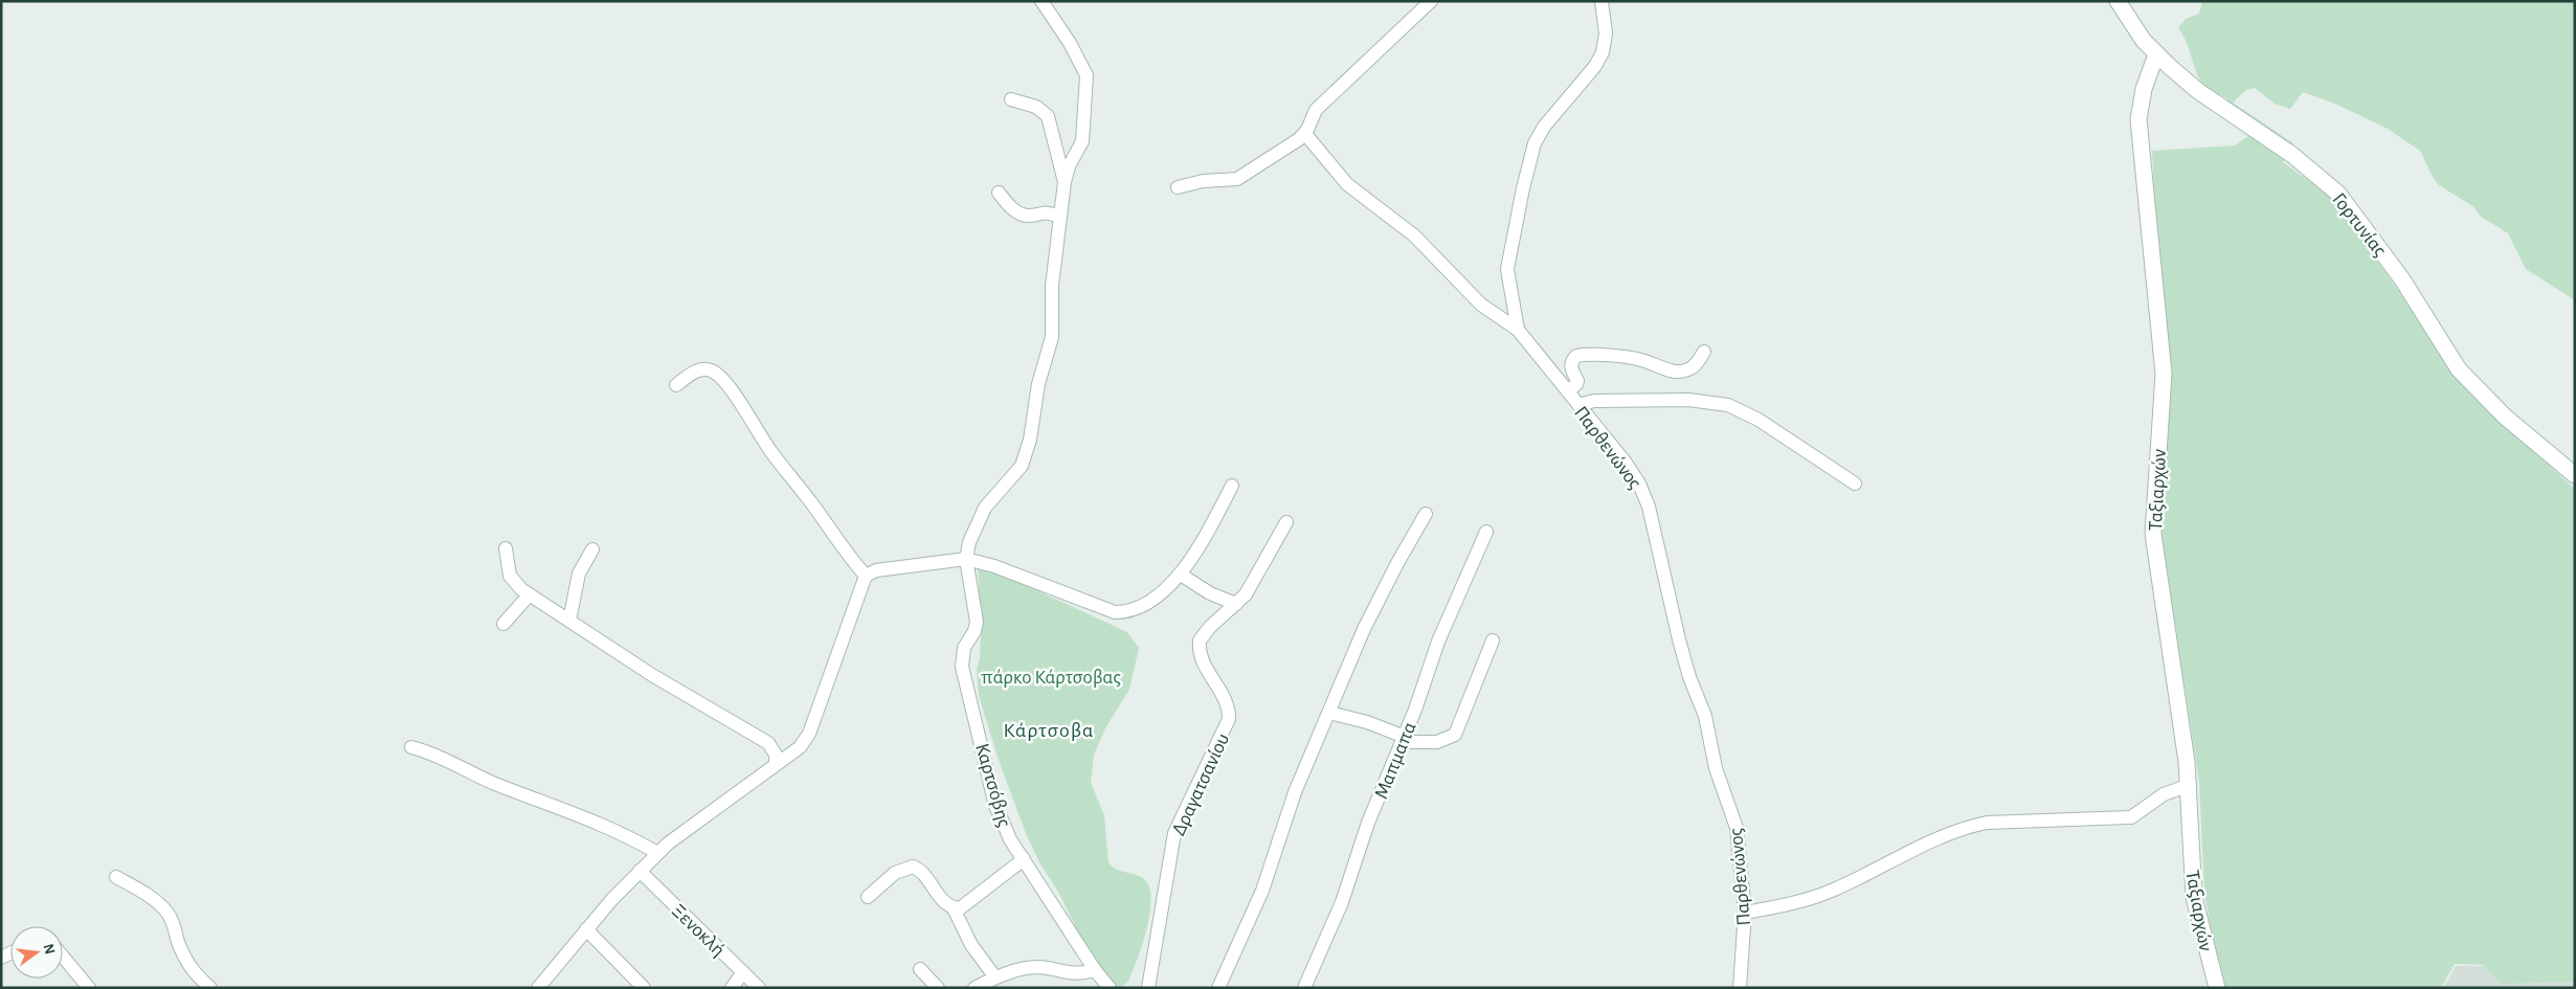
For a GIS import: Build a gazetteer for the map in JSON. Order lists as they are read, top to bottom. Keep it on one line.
{"streets":{"street":["Γορτυνίας","Παρθενώνος","Ταξιαρχών","Μαπμαπα","Δραγατσανίου","Καρτσόβης","Ξενοκλή"]},"crossings":[["Γορτυνίας","Ταξιαρχών"]],"districts":["Κάρτσοβα"],"parks":["πάρκο Κάρτσοβας"],"north":"right"}
